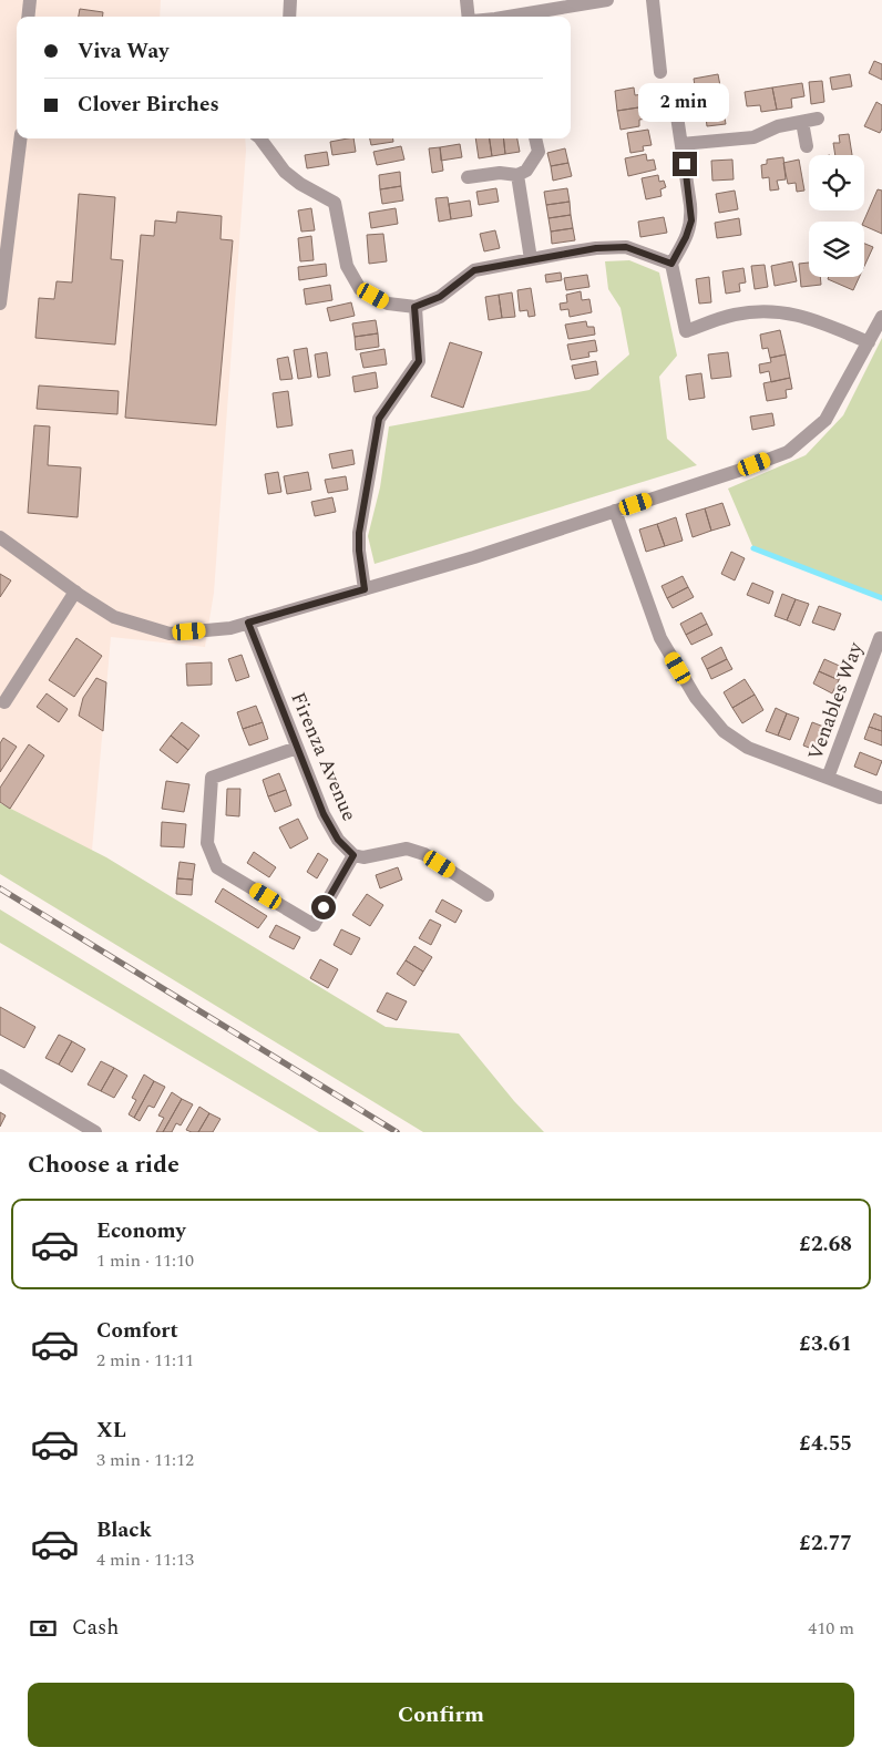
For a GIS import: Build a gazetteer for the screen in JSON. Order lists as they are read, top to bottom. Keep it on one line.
{"streets":{"street":["Venables Way","Firenza Avenue"]},"page":{"banner":["Viva Way","Clover Birches"],"bubble":"2 min","heading":"Choose a ride","list":[{"name":"Economy","note":"1 min · 11:10","value":"£2.68"},{"name":"Comfort","note":"2 min · 11:11","value":"£3.61"},{"name":"XL","note":"3 min · 11:12","value":"£4.55"},{"name":"Black","note":"4 min · 11:13","value":"£2.77"}],"pay":["Cash","410 m"],"buttons":"Confirm"}}
